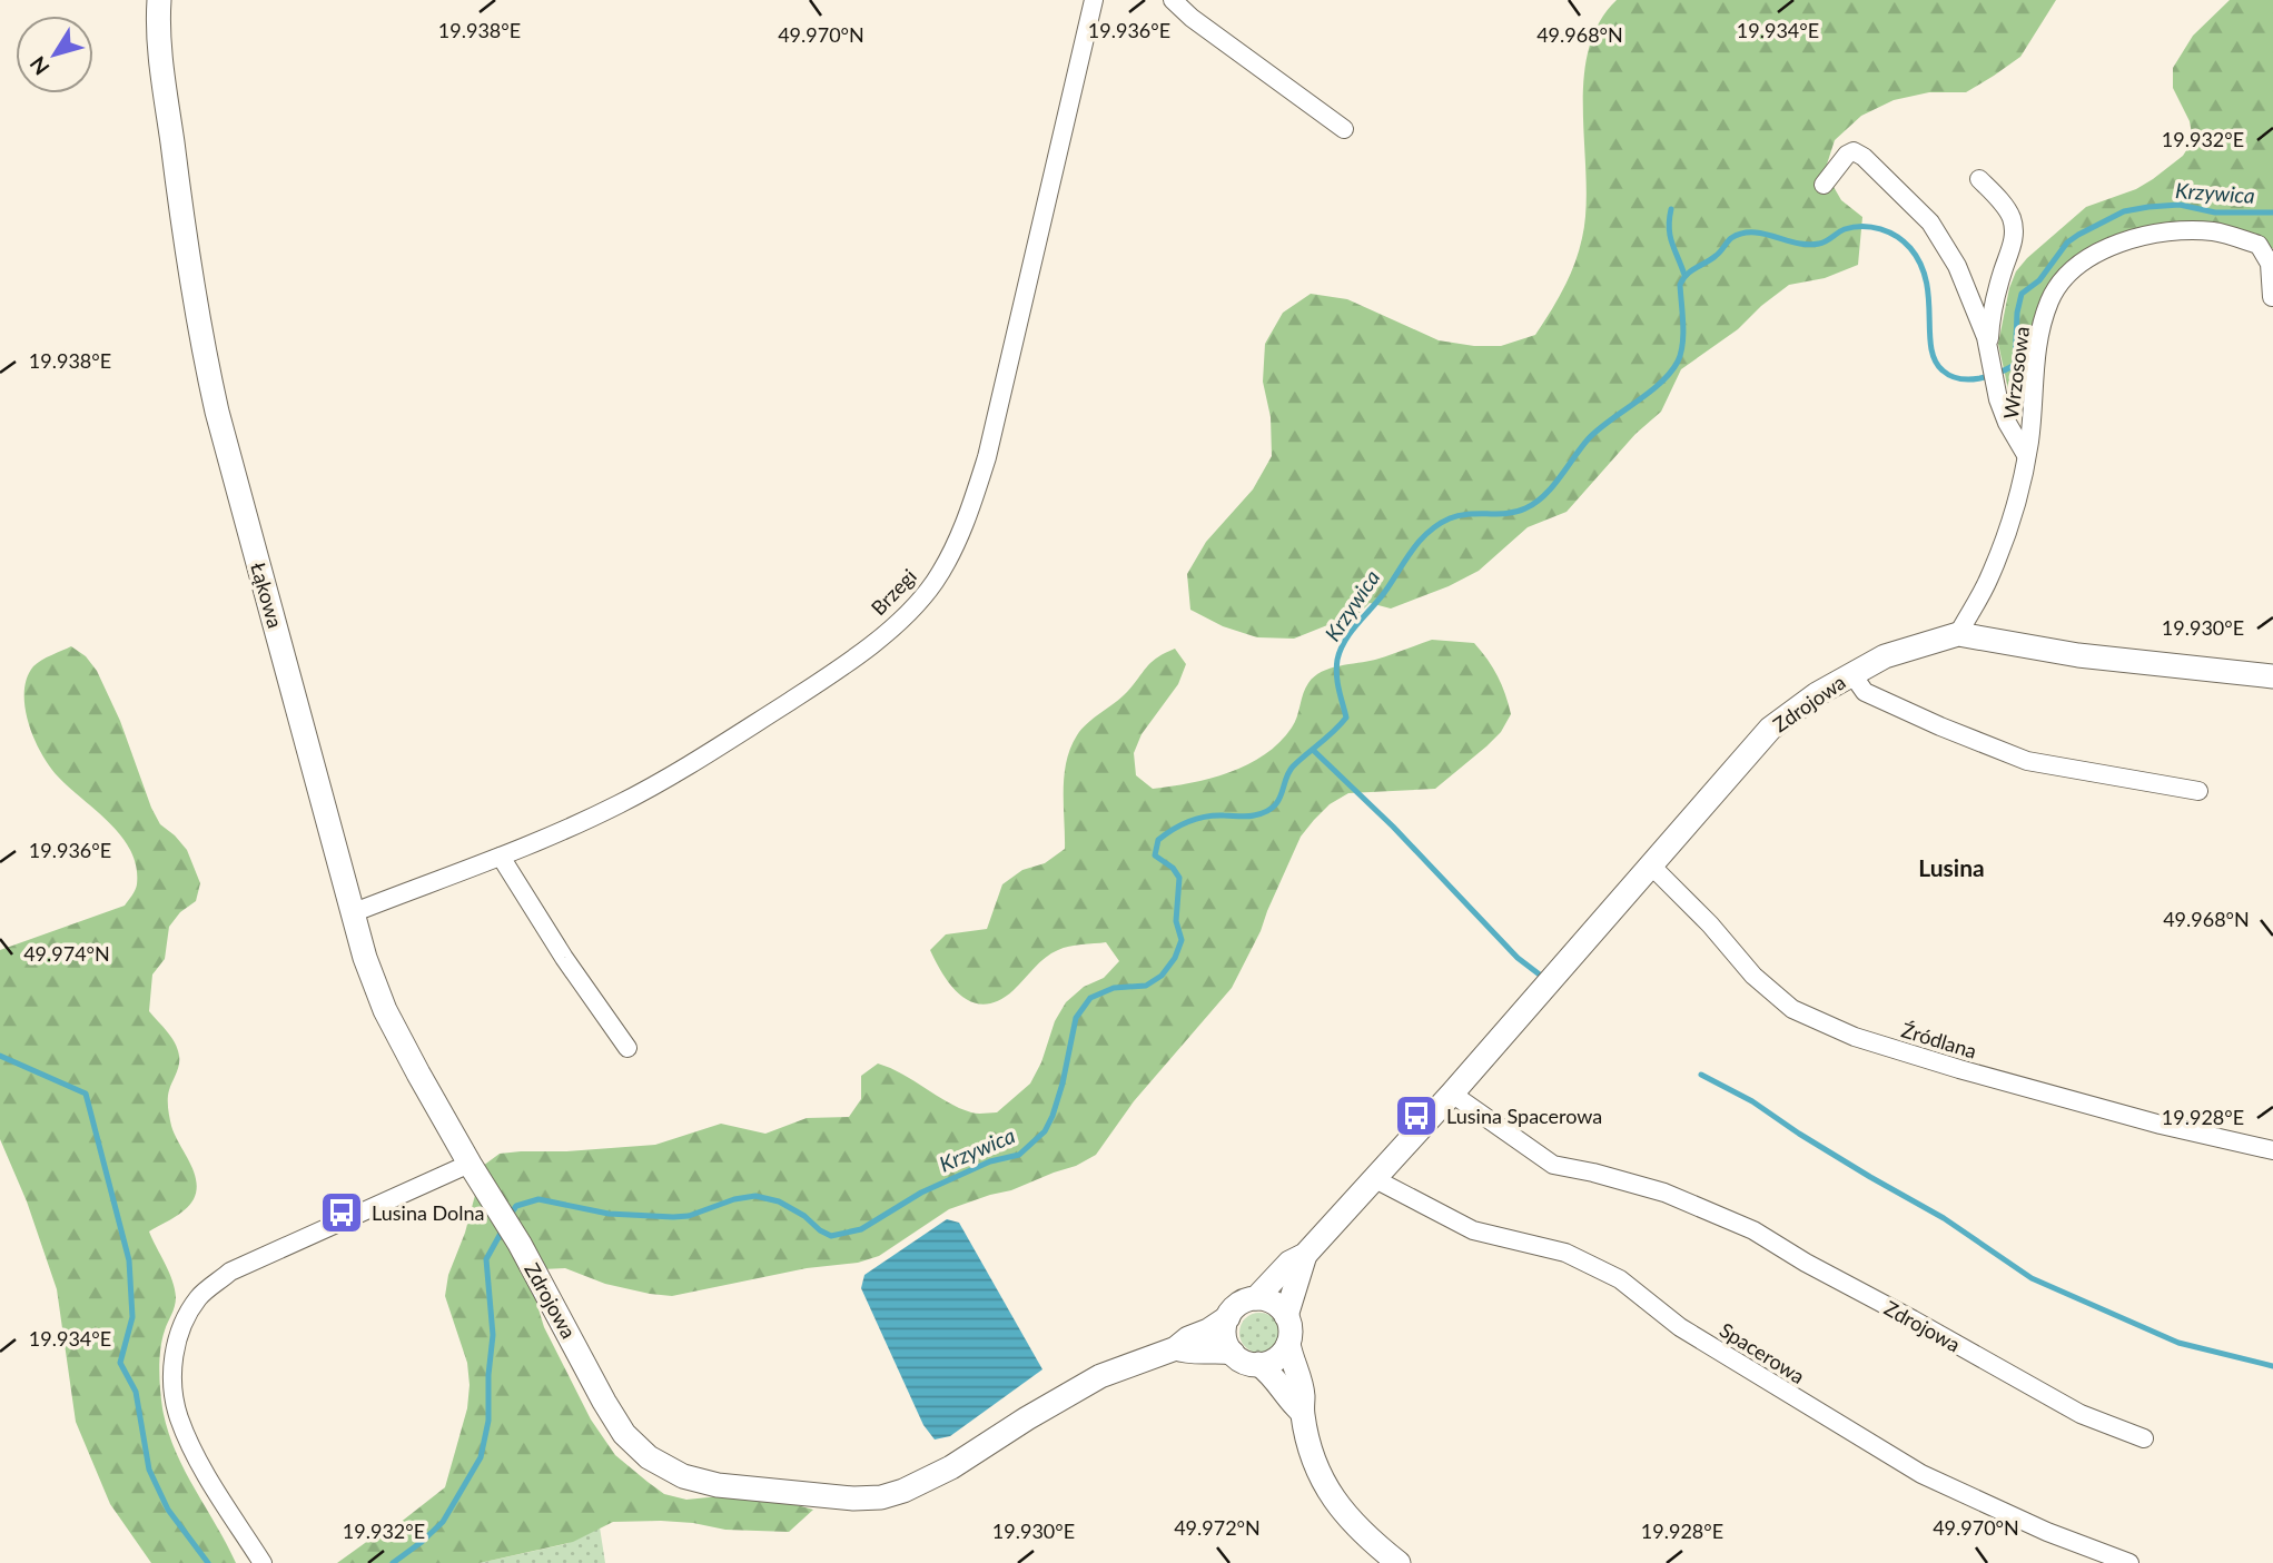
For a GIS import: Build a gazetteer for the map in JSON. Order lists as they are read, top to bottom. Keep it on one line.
{"streets":{"street":["Wrzosowa","Brzegi","Łąkowa","Zdrojowa","Źródlana","Spacerowa"]},"crossings":[["Wrzosowa","Zdrojowa"],["Brzegi","Łąkowa"],["Łąkowa","Zdrojowa"],["Zdrojowa","Źródlana"],["Zdrojowa","Spacerowa"]],"districts":["Lusina"],"water":["Krzywica"],"places":{"bus stop":["Lusina Spacerowa","Lusina Dolna"]},"north":"bottom left","coordinates":["19.938°E","19.936°E","19.934°E","49.970°N","49.968°N","19.932°E","19.930°E","49.974°N","19.928°E","49.972°N"]}
